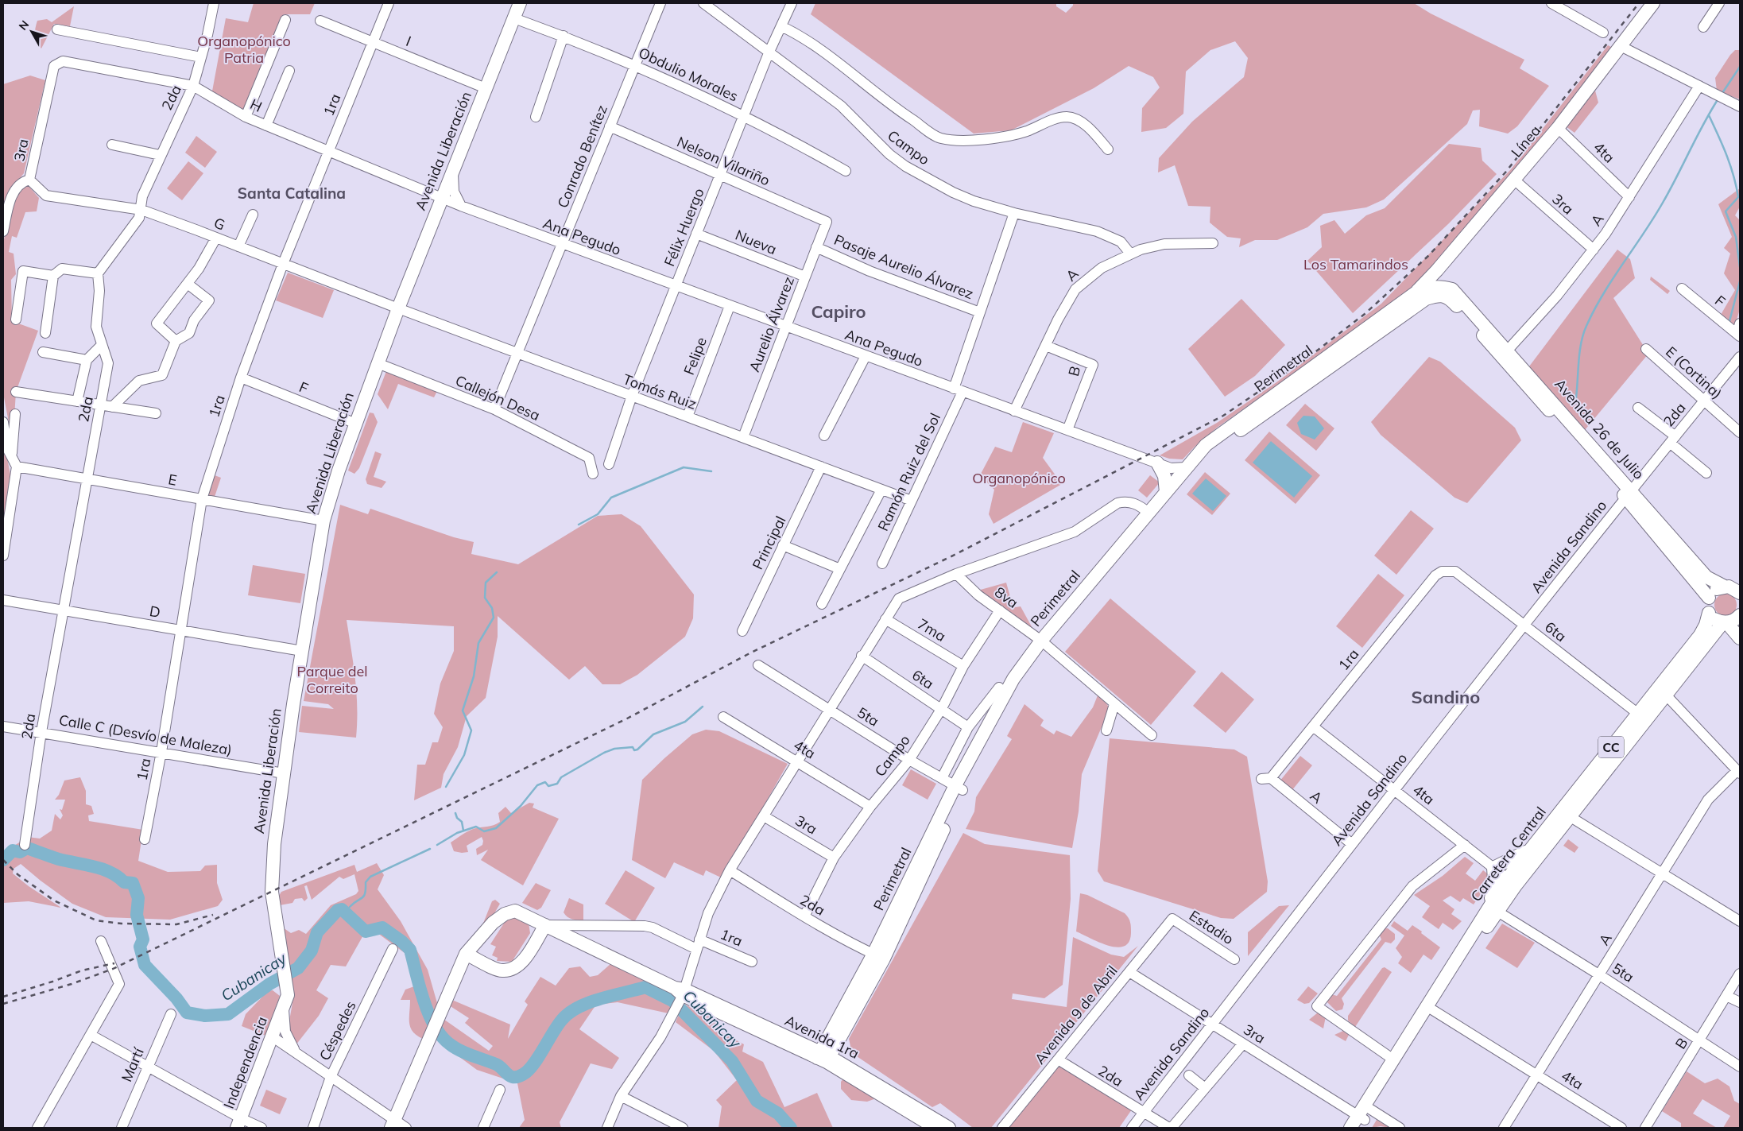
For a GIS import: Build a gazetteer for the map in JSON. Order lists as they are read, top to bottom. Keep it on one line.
{"streets":{"main road":["Línea","Avenida Liberación","Perimetral","Avenida 26 de Julio","CC","Carretera Central","Avenida 1ra","Independencia"],"street":["I","Obdulio Morales","2da","1ra","H","Campo","3ra","4ta","Conrado Benítez","Nelson Vilariño","A","G","Félix Huergo","Ana Pegudo","Nueva","Pasaje Aurelio Álvarez","F","Aurelio Álvarez","Felipe","B","E (Cortina)","Tomás Ruiz","Callejón Desa","Ramón Ruiz del Sol","E","Principal","Avenida Sandino","8va","D","7ma","6ta","5ta","Calle C (Desvío de Maleza)","Estadio","Avenida 9 de Abril","Céspedes","Martí"]},"crossings":[["I","1ra"],["I","Avenida Liberación"],["Obdulio Morales","Avenida Liberación"],["Obdulio Morales","Conrado Benítez"],["Obdulio Morales","Félix Huergo"],["2da","H"],["2da","Campo"],["2da","G"],["2da","Perimetral"],["2da","E (Cortina)"],["2da","Avenida 26 de Julio"],["2da","E"],["2da","Avenida Sandino"],["2da","D"],["2da","Calle C (Desvío de Maleza)"],["2da","Avenida 9 de Abril"],["1ra","H"],["1ra","4ta"],["1ra","A"],["1ra","G"],["1ra","F"],["1ra","E"],["1ra","D"],["1ra","6ta"],["1ra","Calle C (Desvío de Maleza)"],["H","3ra"],["H","Avenida Liberación"],["H","Ana Pegudo"],["Línea","3ra"],["Línea","4ta"],["Línea","Perimetral"],["Línea","Avenida 26 de Julio"],["Campo","3ra"],["Campo","4ta"],["Campo","A"],["Campo","Félix Huergo"],["Campo","Ramón Ruiz del Sol"],["Campo","8va"],["Campo","7ma"],["Campo","6ta"],["Campo","5ta"],["3ra","A"],["3ra","G"],["3ra","Avenida Sandino"],["3ra","Carretera Central"],["3ra","Avenida 9 de Abril"],["Avenida Liberación","G"],["Avenida Liberación","Ana Pegudo"],["Avenida Liberación","F"],["Avenida Liberación","Tomás Ruiz"],["Avenida Liberación","Callejón Desa"],["Avenida Liberación","E"],["Avenida Liberación","D"],["Avenida Liberación","Calle C (Desvío de Maleza)"],["Avenida Liberación","Independencia"],["4ta","A"],["4ta","Avenida Sandino"],["4ta","Carretera Central"],["Conrado Benítez","Nelson Vilariño"],["Conrado Benítez","Ana Pegudo"],["Conrado Benítez","Tomás Ruiz"],["Conrado Benítez","Callejón Desa"],["Nelson Vilariño","Félix Huergo"],["Nelson Vilariño","Aurelio Álvarez"],["A","Ana Pegudo"],["A","B"],["A","Avenida 26 de Julio"],["A","Avenida Sandino"],["A","5ta"],["G","Tomás Ruiz"],["Félix Huergo","Ana Pegudo"],["Félix Huergo","Nueva"],["Félix Huergo","Tomás Ruiz"],["Ana Pegudo","Aurelio Álvarez"],["Ana Pegudo","Felipe"],["Ana Pegudo","Perimetral"],["Ana Pegudo","B"],["Ana Pegudo","Ramón Ruiz del Sol"],["Nueva","Aurelio Álvarez"],["Pasaje Aurelio Álvarez","Aurelio Álvarez"],["Pasaje Aurelio Álvarez","Ramón Ruiz del Sol"],["Aurelio Álvarez","Tomás Ruiz"],["Felipe","Tomás Ruiz"],["Perimetral","Avenida 26 de Julio"],["Perimetral","8va"],["Perimetral","5ta"],["Perimetral","Avenida 1ra"],["B","5ta"],["Tomás Ruiz","Ramón Ruiz del Sol"],["Tomás Ruiz","Principal"],["Avenida 26 de Julio","Avenida Sandino"],["Avenida 26 de Julio","CC"],["Avenida Sandino","6ta"],["6ta","Carretera Central"],["5ta","Carretera Central"],["CC","Carretera Central"],["Estadio","Avenida 9 de Abril"]],"districts":["Santa Catalina","Capiro","Sandino"],"water":["Cubanicay"],"parks":["Organopónico Patria","Los Tamarindos","Organopónico","Parque del Correito"],"north":"top left"}
